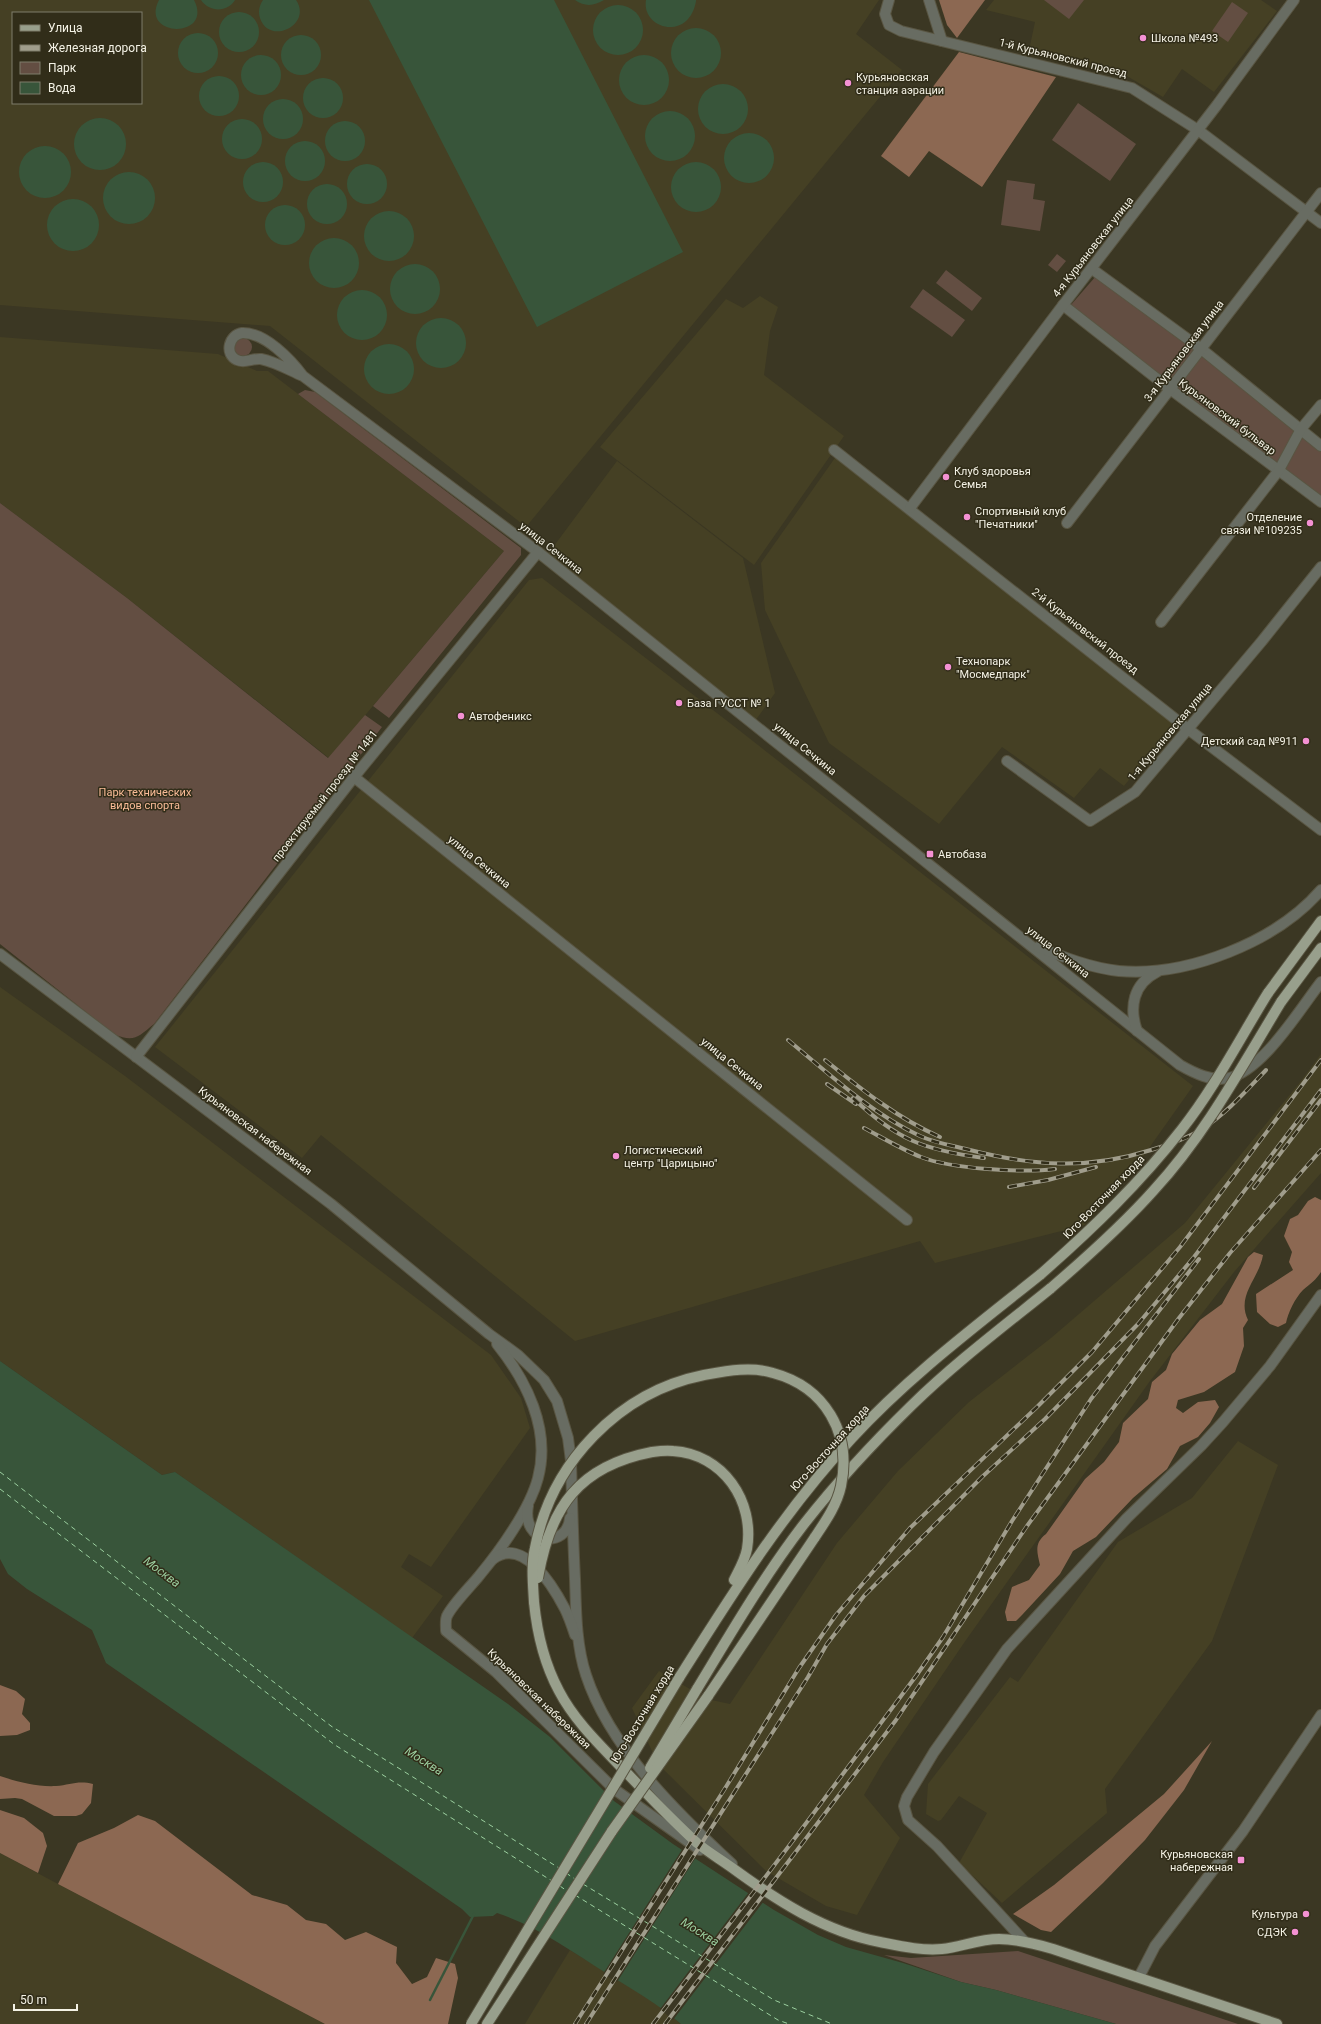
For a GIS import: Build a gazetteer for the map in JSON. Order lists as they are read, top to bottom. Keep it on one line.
{"streets":{"main road":["Курьяновская набережная","Юго-Восточная хорда"],"street":["1-й Курьяновский проезд","4-я Курьяновская улица","3-я Курьяновская улица","Курьяновский бульвар","улица Сечкина","2-й Курьяновский проезд","1-я Курьяновская улица","проектируемый проезд № 1481"]},"crossings":[["1-й Курьяновский проезд","4-я Курьяновская улица"],["1-й Курьяновский проезд","3-я Курьяновская улица"],["4-я Курьяновская улица","Курьяновский бульвар"],["4-я Курьяновская улица","2-й Курьяновский проезд"],["3-я Курьяновская улица","Курьяновский бульвар"],["улица Сечкина","проектируемый проезд № 1481"],["2-й Курьяновский проезд","1-я Курьяновская улица"],["проектируемый проезд № 1481","Курьяновская набережная"]],"water":["Москва"],"parks":["Парк технических видов спорта"],"places":{"other":["Школа №493","Курьяновская станция аэрации","Клуб здоровья Семья","Спортивный клуб \"Печатники\"","Отделение связи №109235","Технопарк \"Мосмедпарк\"","База ГУССТ № 1","Автофеникс","Детский сад №911","Логистический центр \"Царицыно\"","Культура","СДЭК"],"transit":["Автобаза","Курьяновская набережная"]},"legend":["Улица","Железная дорога","Парк","Вода"],"scale_bar":"50 m"}
